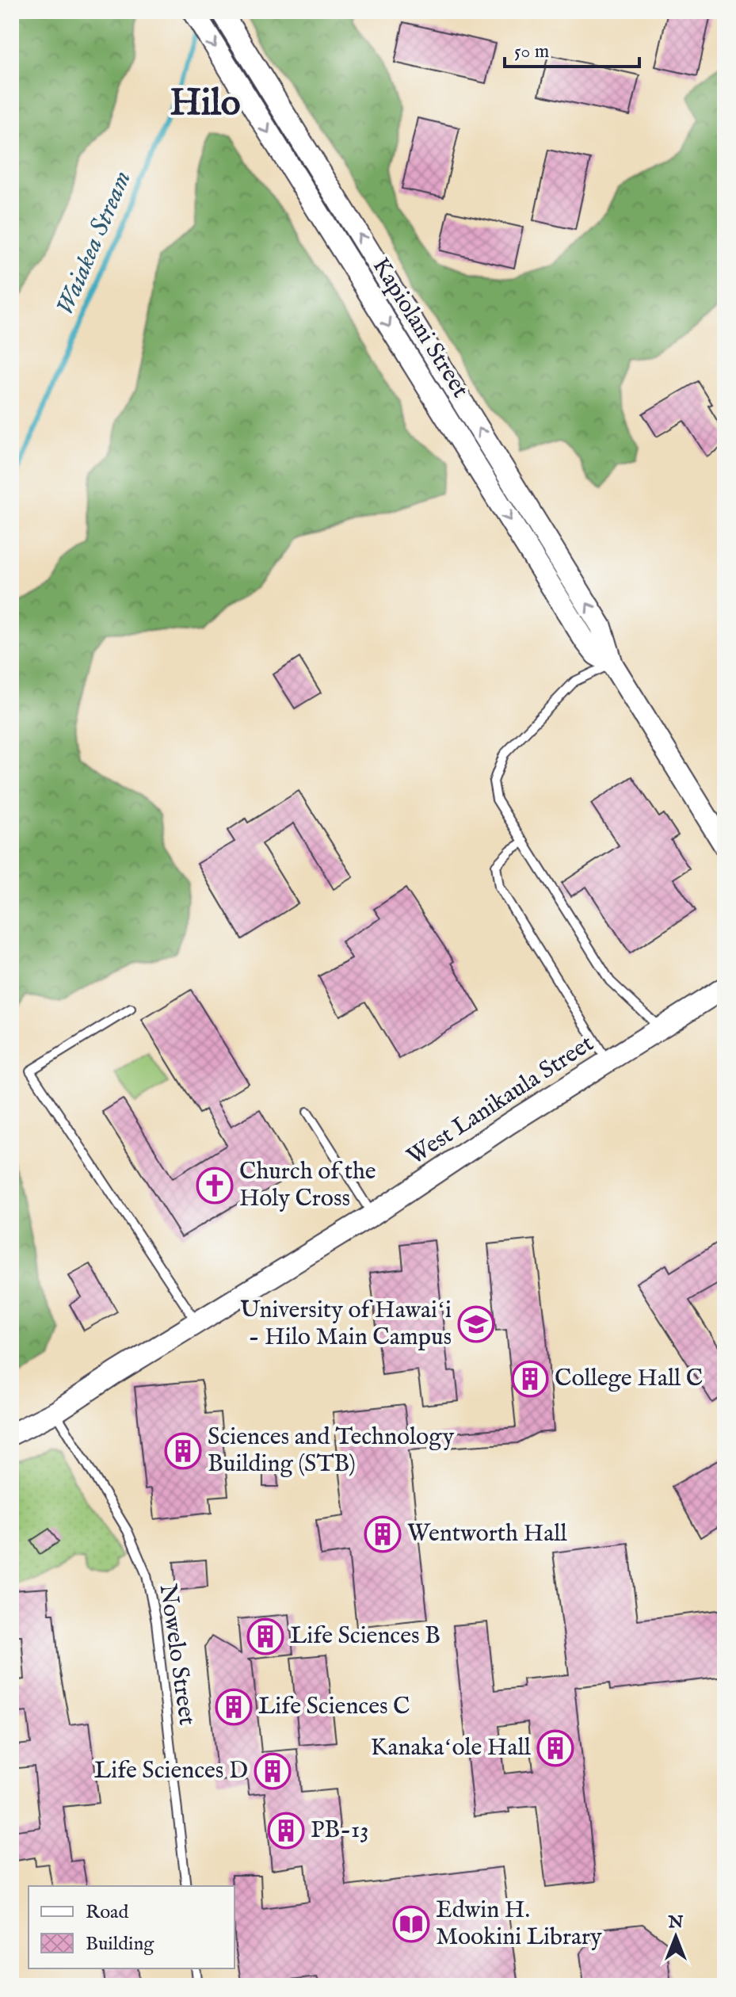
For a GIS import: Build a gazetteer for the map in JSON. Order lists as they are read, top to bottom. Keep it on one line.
{"streets":{"street":["Kapiolani Street","West Lanikaula Street"],"lane":["Nowelo Street"]},"crossings":[["West Lanikaula Street","Nowelo Street"]],"districts":["Hilo"],"water":["Waiakea Stream"],"places":{"church":["Church of the Holy Cross"],"school or university":["University of Hawaiʻi - Hilo Main Campus"],"building":["College Hall C","Sciences and Technology Building (STB)","Wentworth Hall","Life Sciences B","Life Sciences C","Kanakaʻole Hall","Life Sciences D","PB-13"],"library":["Edwin H. Mookini Library"]},"legend":["Road","Building"],"scale_bar":"50 m","north":"top"}
